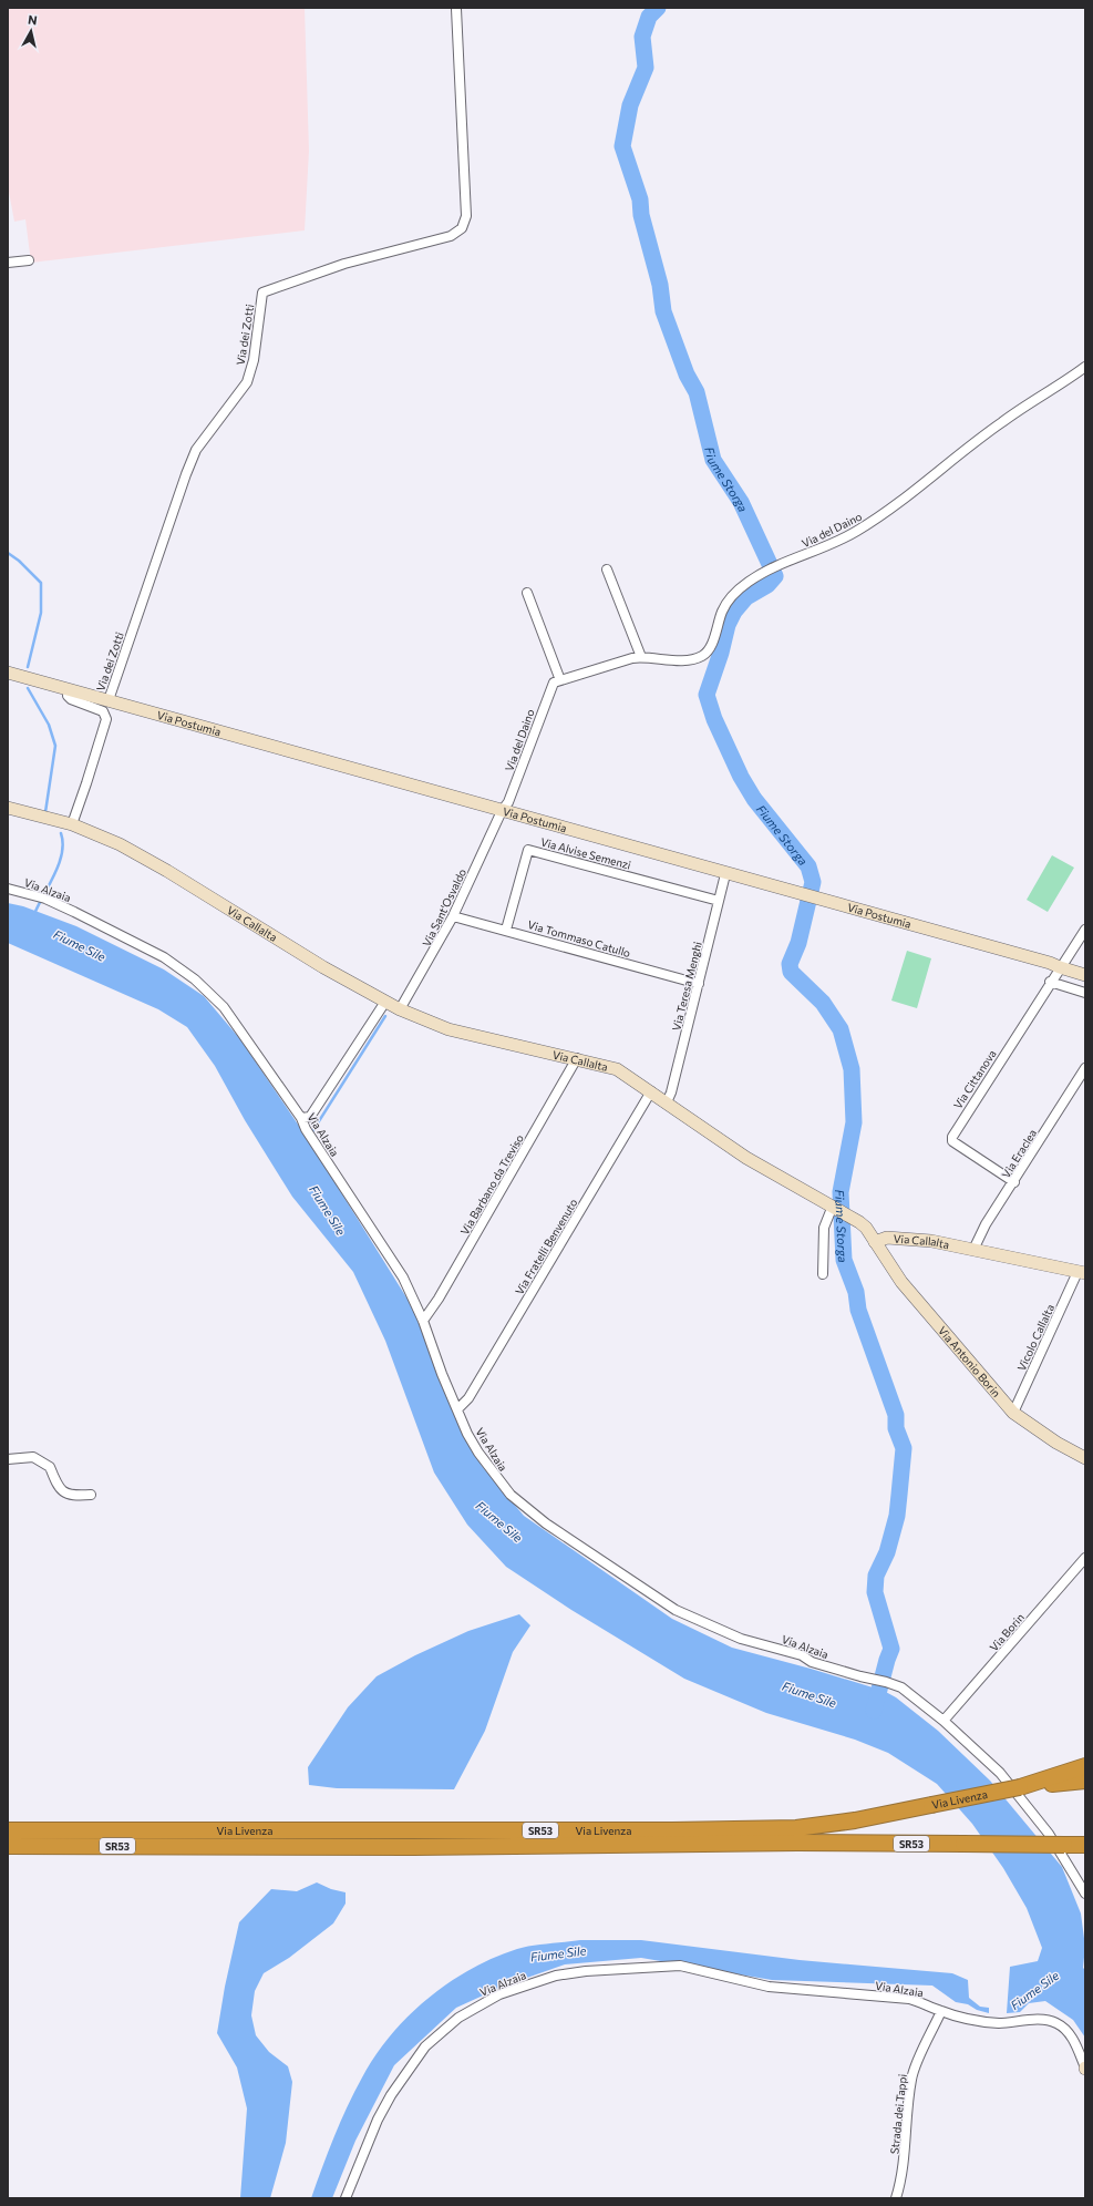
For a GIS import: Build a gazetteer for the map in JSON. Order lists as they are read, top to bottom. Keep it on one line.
{"streets":{"highway":["Via Livenza","SR53"],"street":["Via dei Zotti","Via del Daino","Via Postumia","Via Alvise Semenzi","Via Alzaia","Via Sant'Osvaldo","Via Callalta","Via Tommaso Catullo","Via Teresa Menghi","Via Cittanova","Via Eraclea","Via Barbano da Treviso","Via Fratelli Benvenuto","Vicolo Callalta","Via Antonio Borin","Via Borin","Strada dei Tappi"]},"crossings":[["Via dei Zotti","Via Postumia"],["Via del Daino","Via Postumia"],["Via del Daino","Via Sant'Osvaldo"],["Via Postumia","Via Sant'Osvaldo"],["Via Postumia","Via Teresa Menghi"],["Via Postumia","Via Cittanova"],["Via Alvise Semenzi","Via Tommaso Catullo"],["Via Alvise Semenzi","Via Teresa Menghi"],["Via Alzaia","Via Barbano da Treviso"],["Via Alzaia","Via Fratelli Benvenuto"],["Via Alzaia","Via Borin"],["Via Alzaia","Strada dei Tappi"],["Via Sant'Osvaldo","Via Callalta"],["Via Sant'Osvaldo","Via Tommaso Catullo"],["Via Callalta","Via Teresa Menghi"],["Via Callalta","Via Eraclea"],["Via Callalta","Via Barbano da Treviso"],["Via Callalta","Via Fratelli Benvenuto"],["Via Callalta","Vicolo Callalta"],["Via Callalta","Via Antonio Borin"],["Via Tommaso Catullo","Via Teresa Menghi"],["Via Cittanova","Via Eraclea"],["Vicolo Callalta","Via Antonio Borin"]],"water":["Fiume Storga","Fiume Sile"],"north":"top"}
